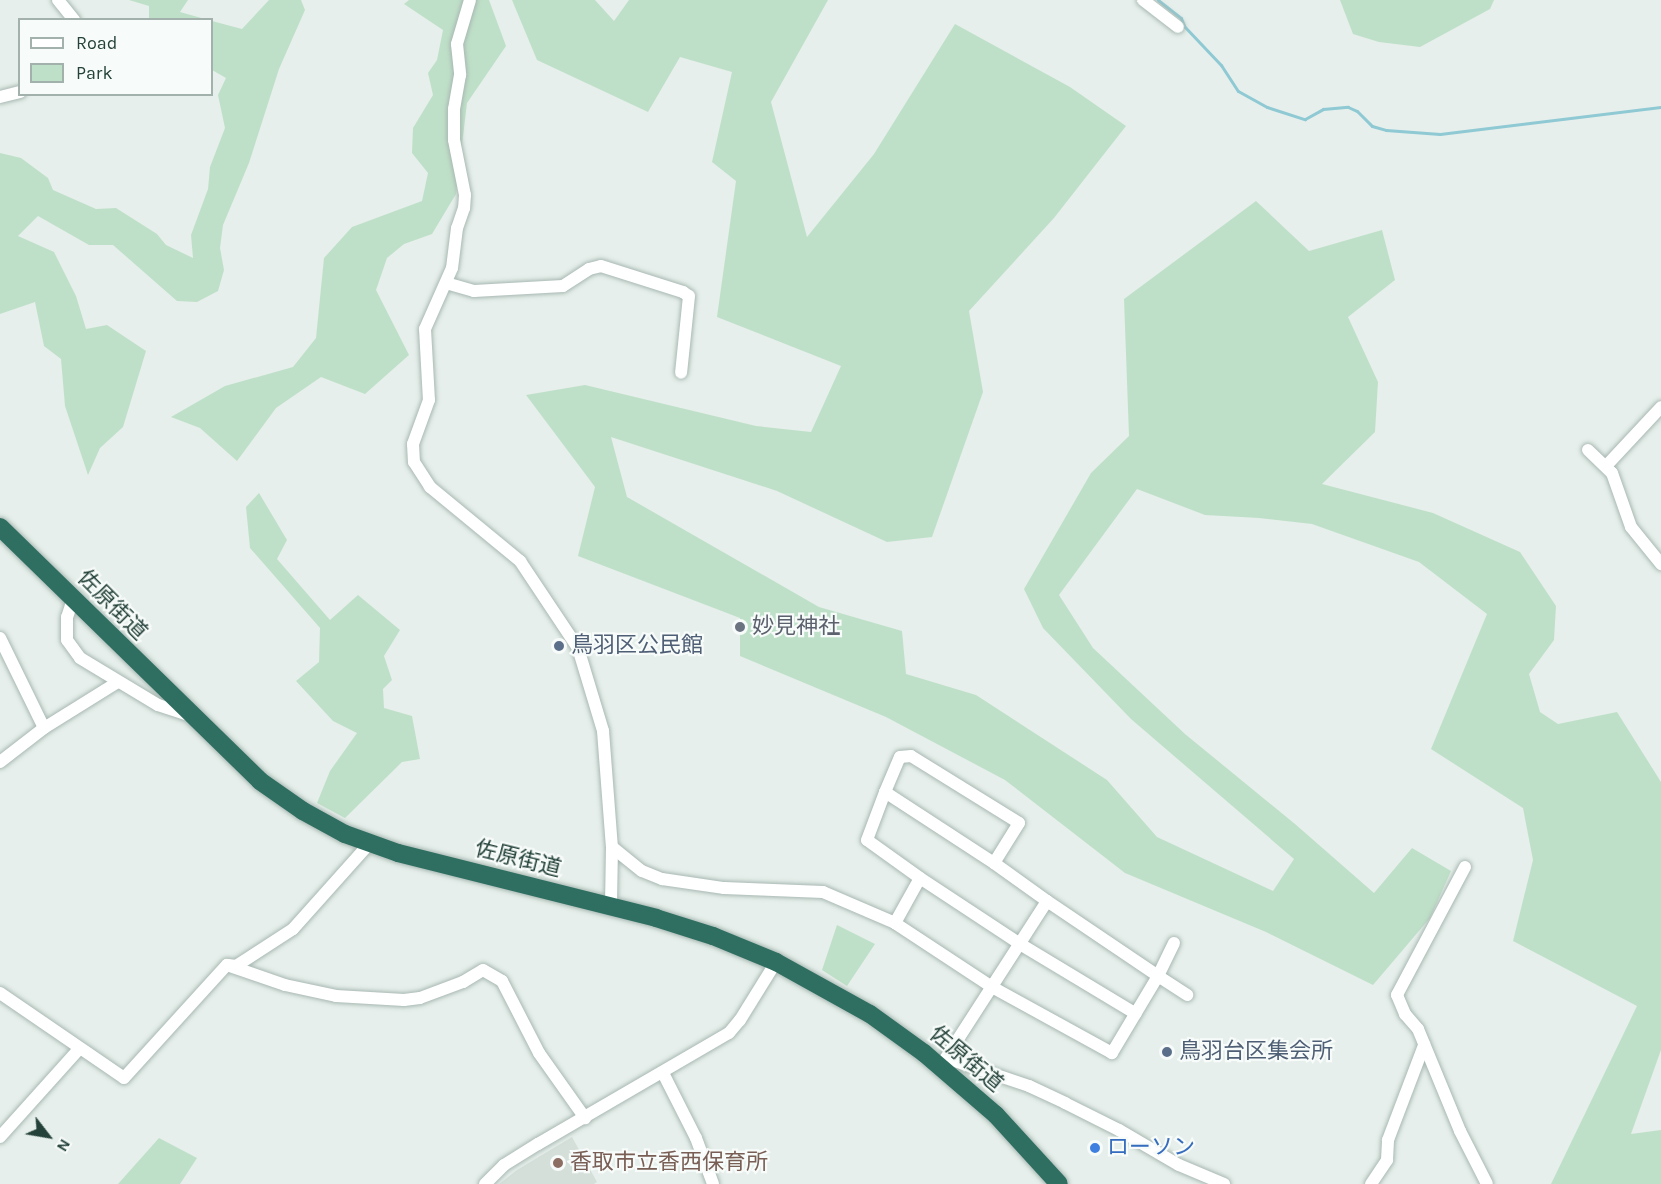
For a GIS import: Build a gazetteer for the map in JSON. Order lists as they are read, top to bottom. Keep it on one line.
{"streets":{"highway":["佐原街道"]},"places":["妙見神社","鳥羽区公民館","鳥羽台区集会所","ローソン","香取市立香西保育所"],"legend":["Road","Park"],"north":"bottom right"}
